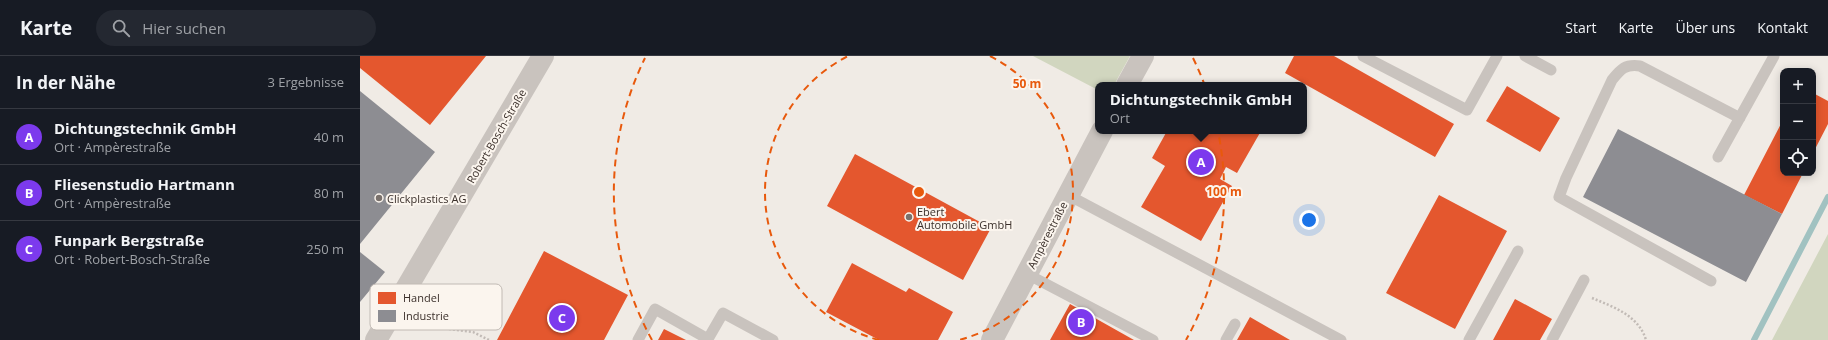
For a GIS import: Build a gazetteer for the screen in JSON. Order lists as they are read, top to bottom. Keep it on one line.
{"streets":{"street":["Robert-Bosch-Straße","Ampèrestraße"]},"places":["Clickplastics AG","Ebert Automobile GmbH"],"legend":["Handel","Industrie"],"page":{"header":"Karte","search":"Hier suchen","nav":["Start","Karte","Über uns","Kontakt"],"heading":["In der Nähe","3 Ergebnisse"],"map_buttons":["+","−"],"popup":["Dichtungstechnik GmbH","Ort"],"list":[{"mark":"A","name":"Dichtungstechnik GmbH","note":"Ort · Ampèrestraße","value":"40 m"},{"mark":"B","name":"Fliesenstudio Hartmann","note":"Ort · Ampèrestraße","value":"80 m"},{"mark":"C","name":"Funpark Bergstraße","note":"Ort · Robert-Bosch-Straße","value":"250 m"}],"pins":["A","C","B"]},"rings":["50 m","100 m"]}
